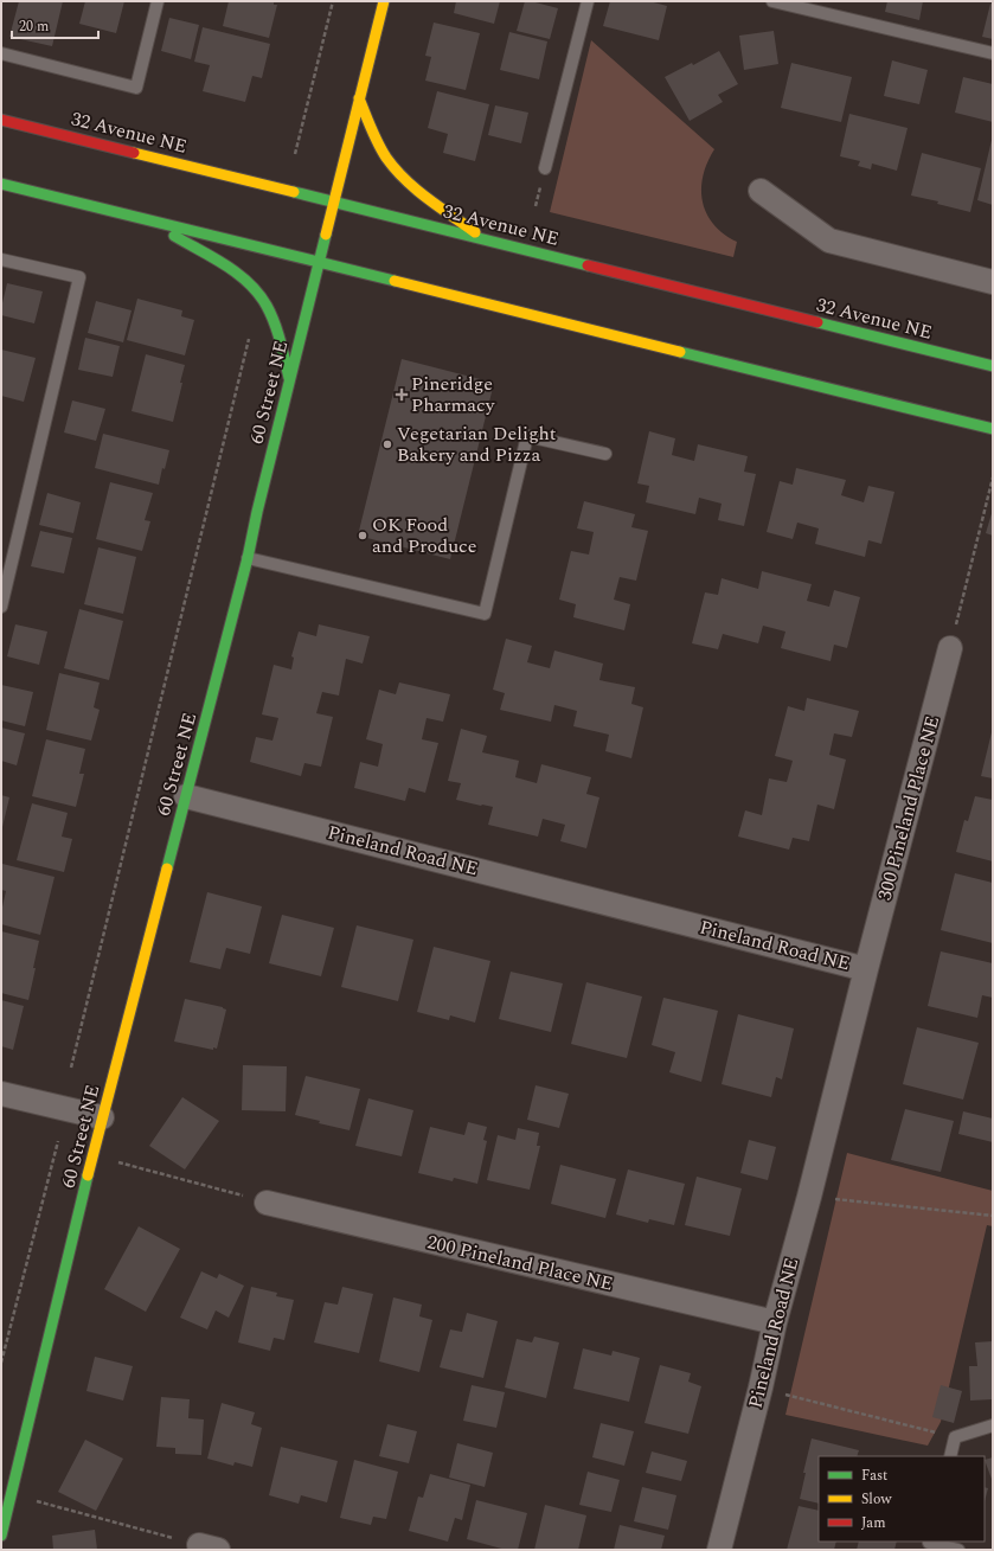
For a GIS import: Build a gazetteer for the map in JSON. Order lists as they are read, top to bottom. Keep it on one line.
{"streets":{"main road":["32 Avenue NE","60 Street NE"],"street":["300 Pineland Place NE","Pineland Road NE","200 Pineland Place NE"]},"crossings":[["32 Avenue NE","60 Street NE"],["60 Street NE","Pineland Road NE"],["300 Pineland Place NE","Pineland Road NE"],["Pineland Road NE","200 Pineland Place NE"]],"places":{"health":["Pineridge Pharmacy"],"other":["Vegetarian Delight Bakery and Pizza","OK Food and Produce"]},"legend":["Fast","Slow","Jam"],"scale_bar":"20 m"}
